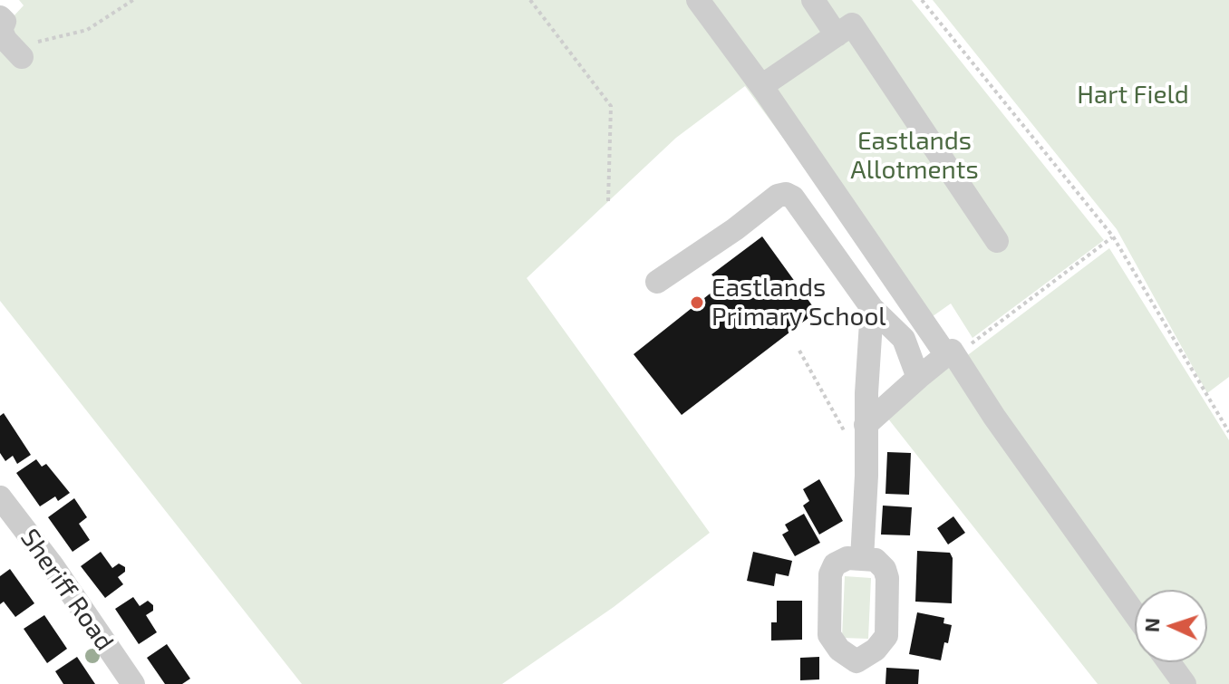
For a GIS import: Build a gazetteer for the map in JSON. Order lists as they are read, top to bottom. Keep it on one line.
{"streets":{"street":["Sheriff Road"]},"parks":["Hart Field","Eastlands Allotments"],"places":["Eastlands Primary School"],"north":"left"}
